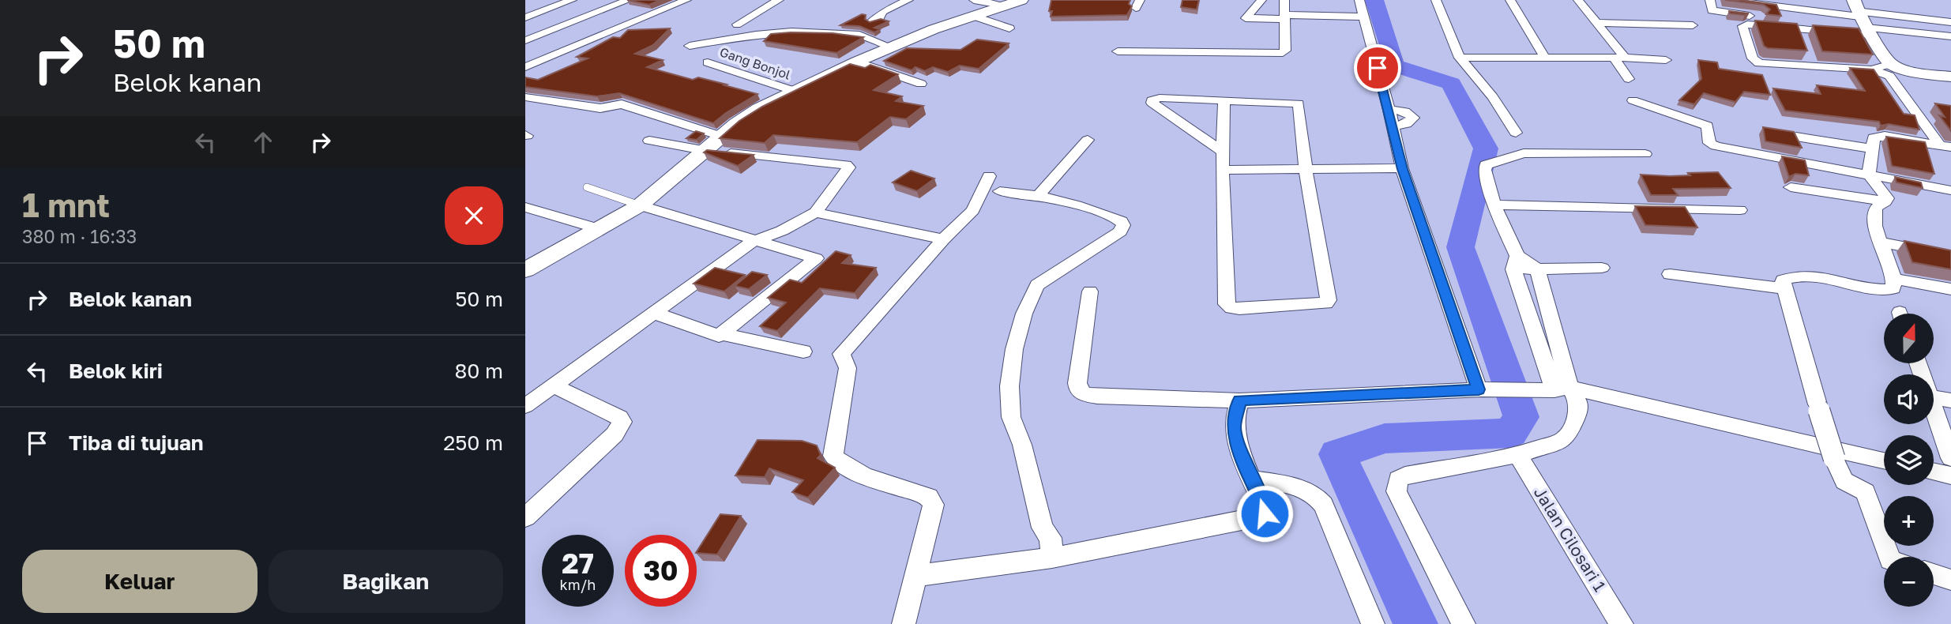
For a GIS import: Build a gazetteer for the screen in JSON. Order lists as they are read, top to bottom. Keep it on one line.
{"streets":{"street":["Gang Bonjol","Jalan Cilosari 1"]},"north":"top","page":{"turn":["50 m","Belok kanan"],"heading":["1 mnt","380 m · 16:33"],"list":[{"name":"Belok kanan","value":"50 m"},{"name":"Belok kiri","value":"80 m"},{"name":"Tiba di tujuan","value":"250 m"}],"map_buttons":["+","−"],"speed":"27 km/h","limit":"30","buttons":["Keluar","Bagikan"]}}
